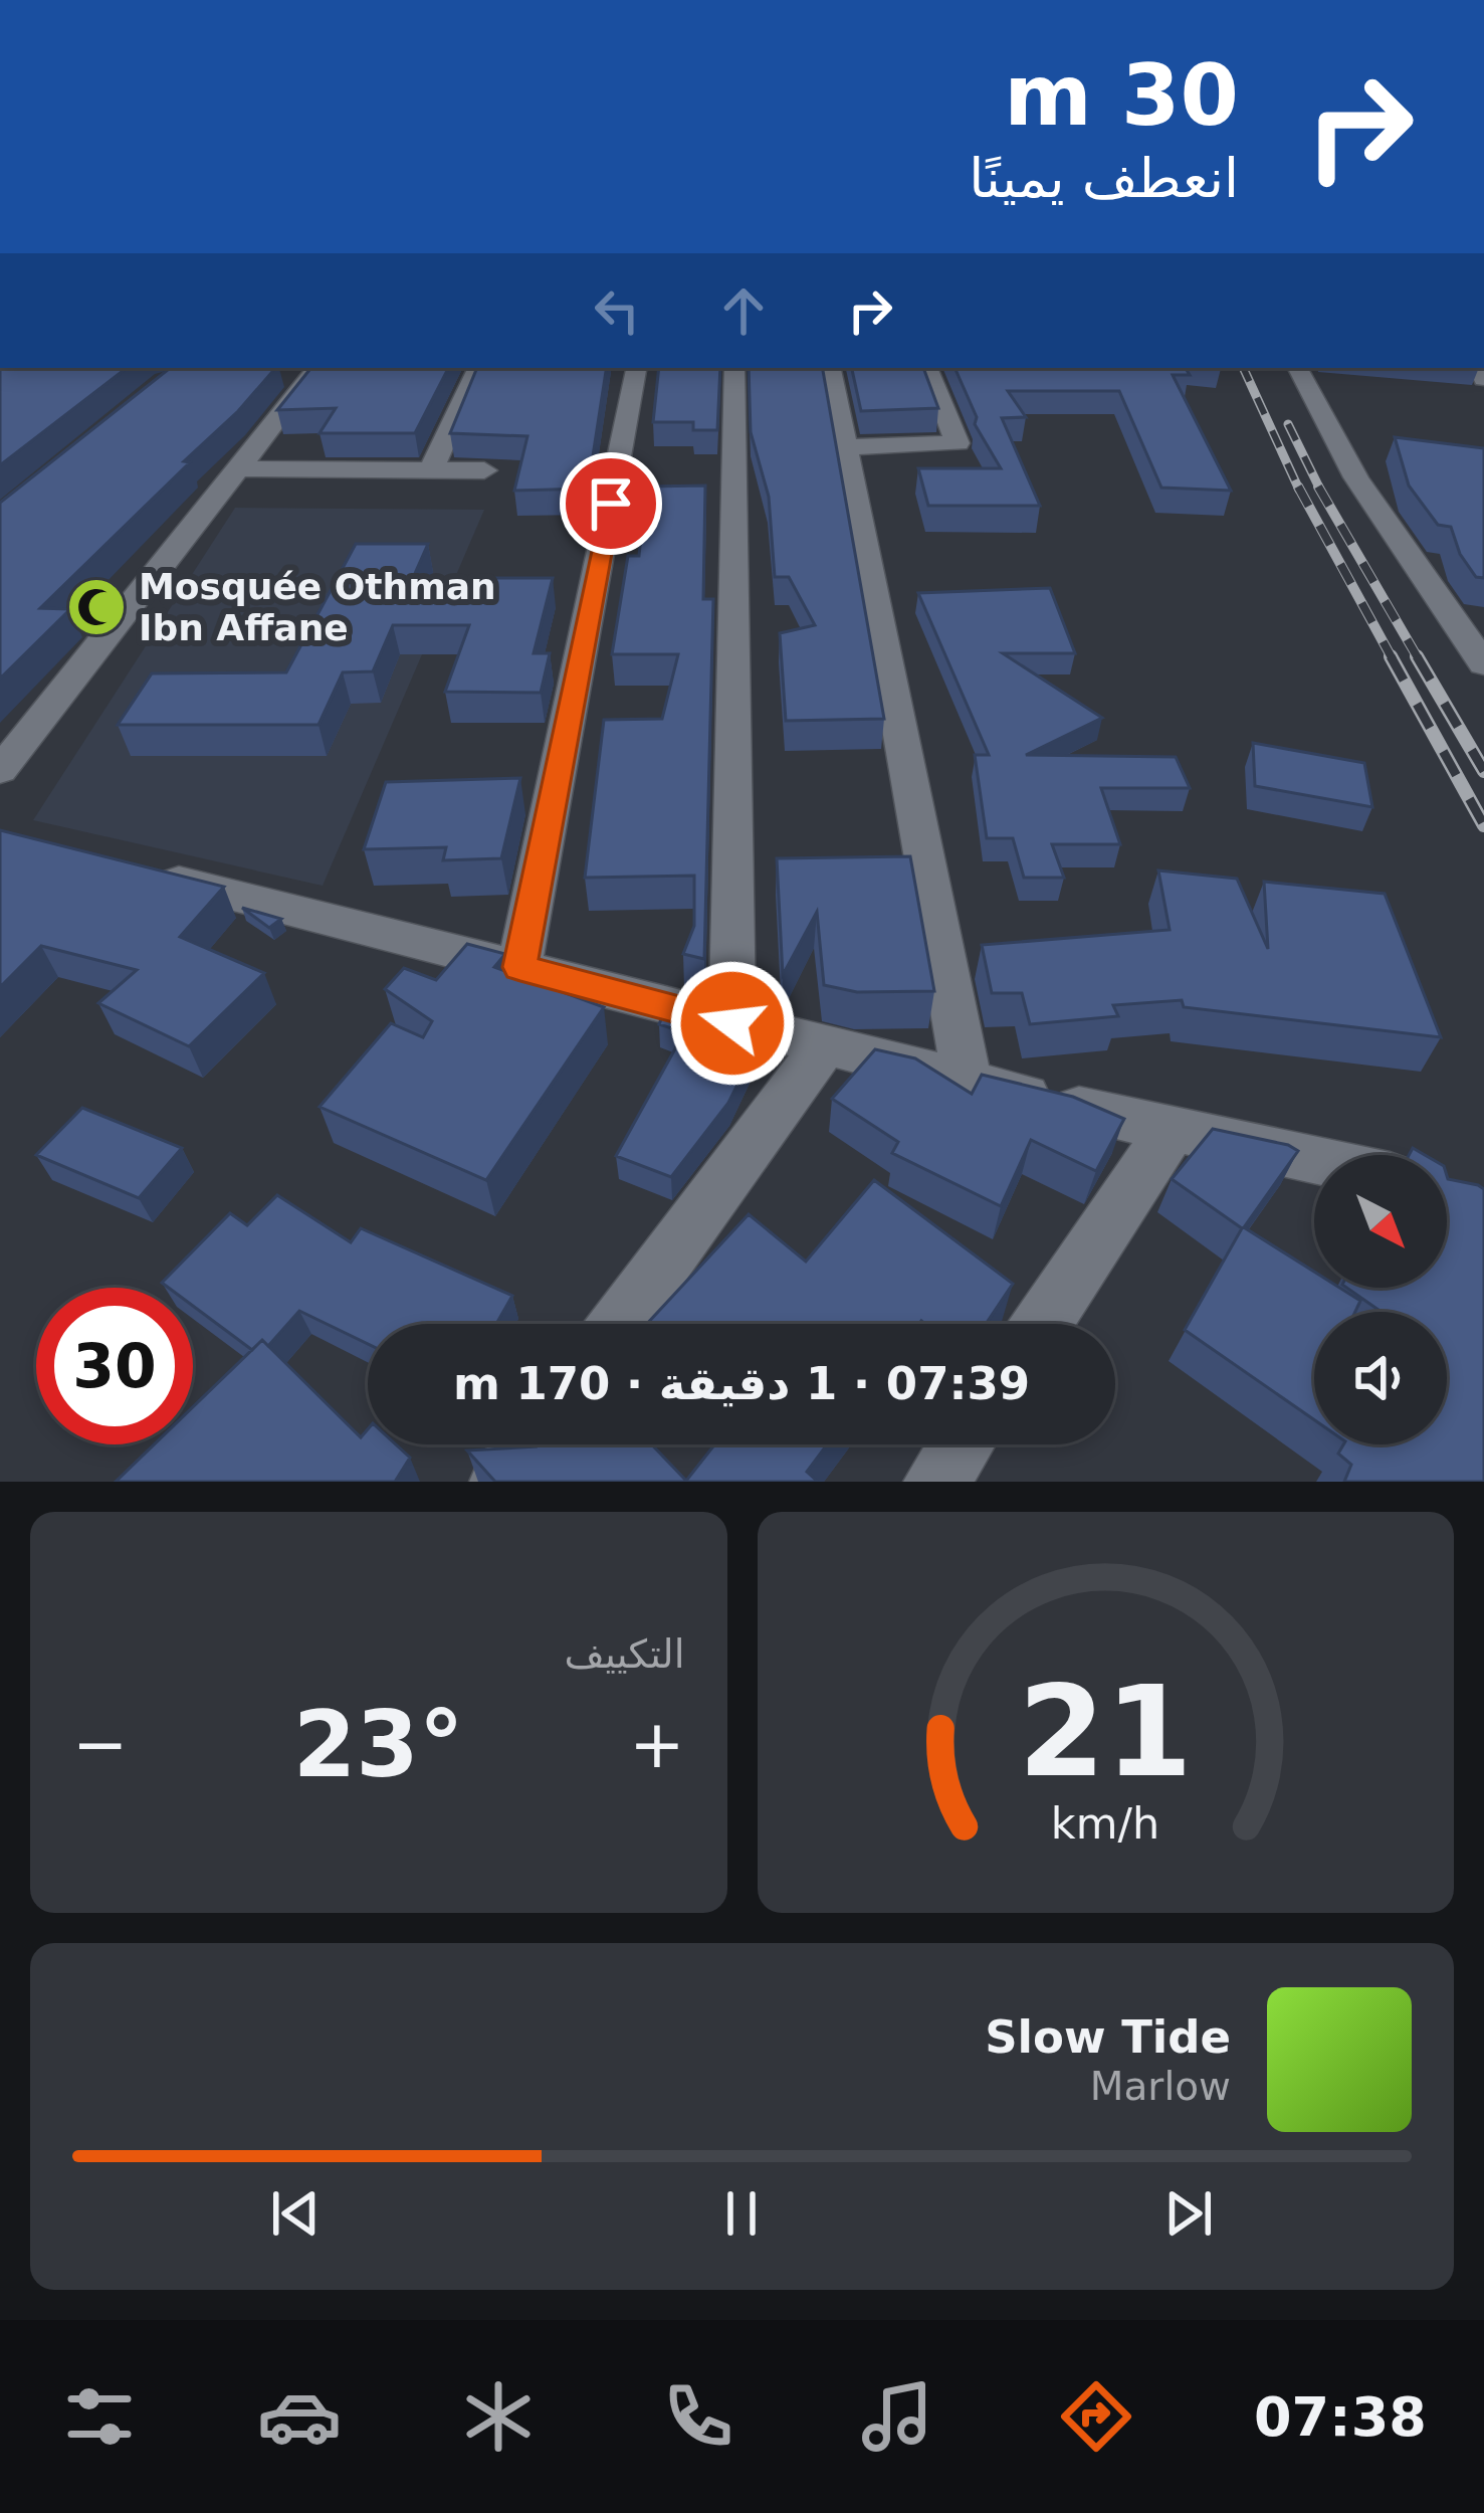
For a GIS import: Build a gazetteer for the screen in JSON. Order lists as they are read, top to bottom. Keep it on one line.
{"places":{"mosque":["Mosquée Othman Ibn Affane"]},"north":"bottom right","page":{"turn":["30 m","انعطف يمينًا"],"limit":"30","trip":"07:39 · 1 دقيقة · 170 m","tile":"التكييف","heat":["−","23°","+"],"song":["Slow Tide","Marlow"],"tabs":"07:38","gauge":["21","km/h"]}}
